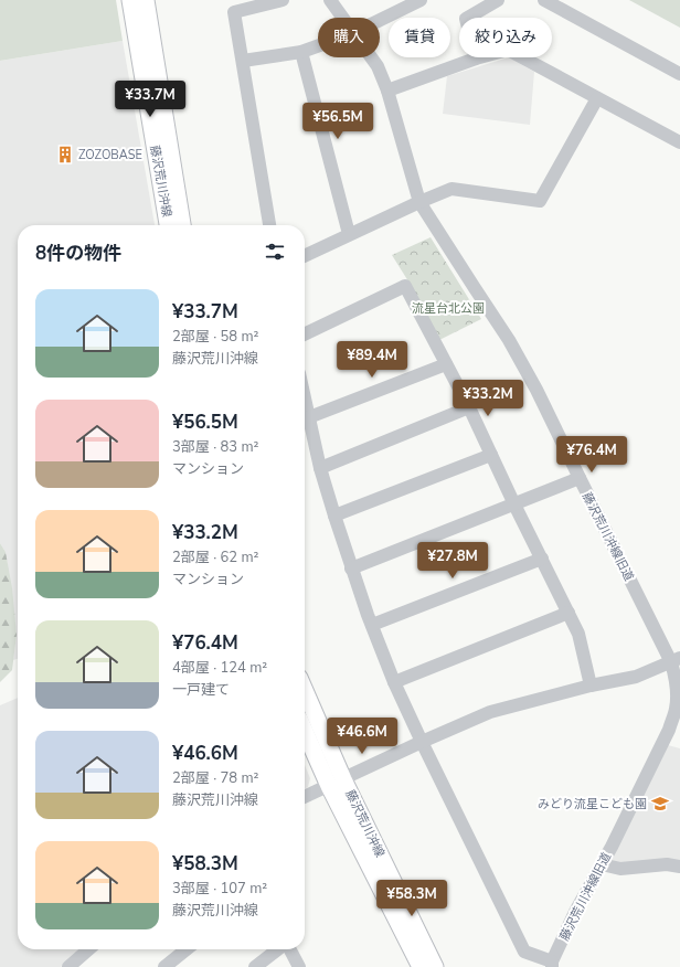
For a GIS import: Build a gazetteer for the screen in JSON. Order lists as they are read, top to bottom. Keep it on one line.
{"streets":{"main road":["藤沢荒川沖線"],"street":["藤沢荒川沖線旧道"]},"parks":["流星台北公園"],"places":{"building":["ZOZOBASE"],"school or university":["みどり流星こども園"]},"page":{"chip":["購入","賃貸","絞り込み"],"price":["¥33.7M","¥56.5M","¥89.4M","¥33.2M","¥76.4M","¥27.8M","¥46.6M","¥58.3M"],"heading":"8件の物件","list":[{"name":"¥33.7M","note":"2部屋 · 58 m² · 藤沢荒川沖線"},{"name":"¥56.5M","note":"3部屋 · 83 m² · マンション"},{"name":"¥33.2M","note":"2部屋 · 62 m² · マンション"},{"name":"¥76.4M","note":"4部屋 · 124 m² · 一戸建て"},{"name":"¥46.6M","note":"2部屋 · 78 m² · 藤沢荒川沖線"},{"name":"¥58.3M","note":"3部屋 · 107 m² · 藤沢荒川沖線"}]}}
